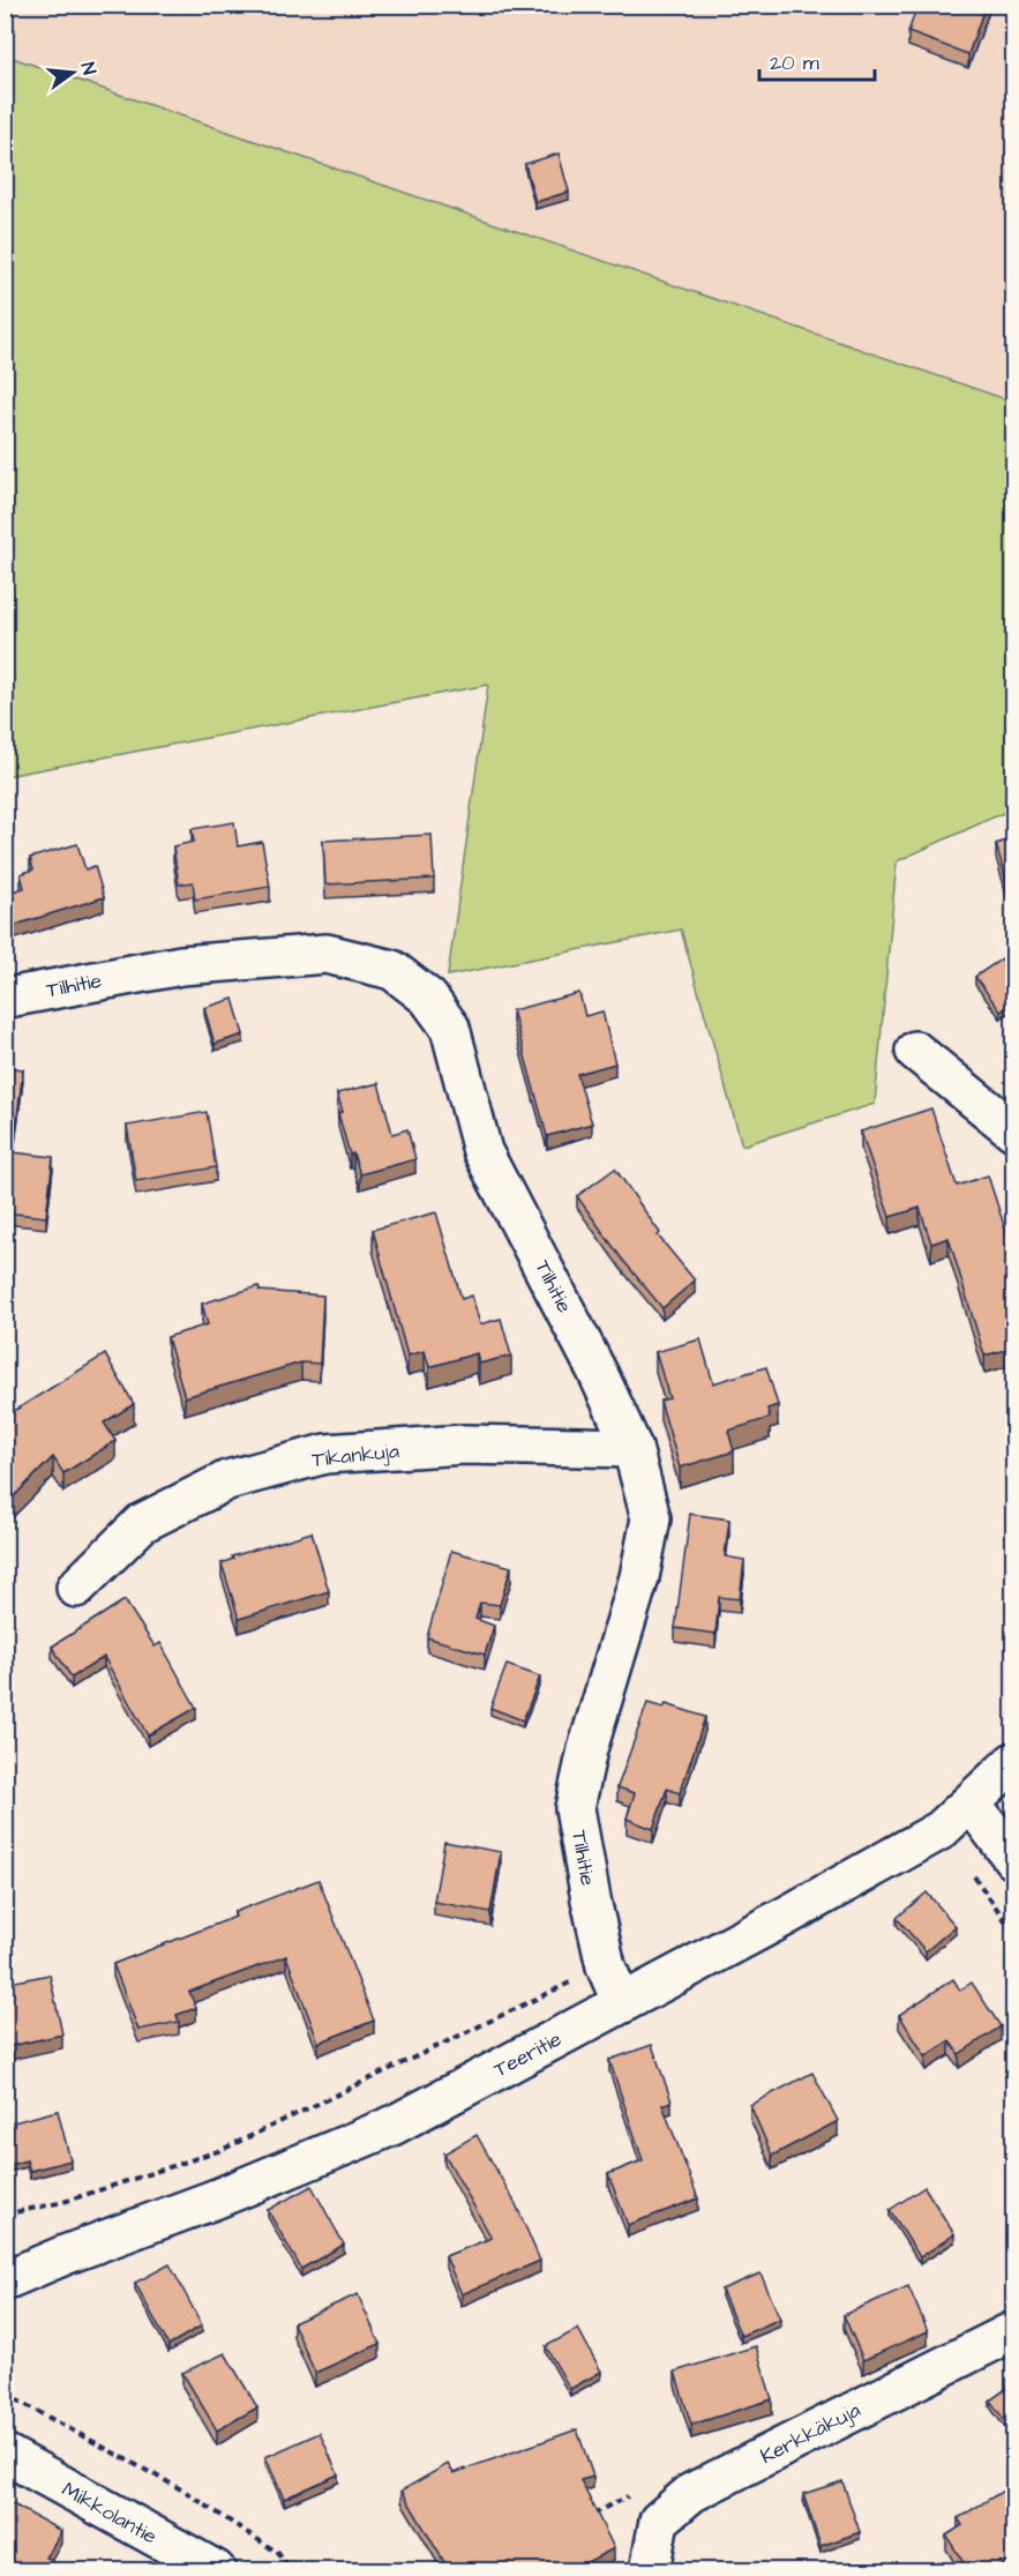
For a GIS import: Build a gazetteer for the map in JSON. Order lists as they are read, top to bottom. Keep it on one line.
{"streets":{"street":["Tilhitie","Tikankuja","Teeritie","Kerkkäkuja","Mikkolantie"]},"crossings":[["Tilhitie","Tikankuja"],["Tilhitie","Teeritie"]],"scale_bar":"20 m","north":"right"}
